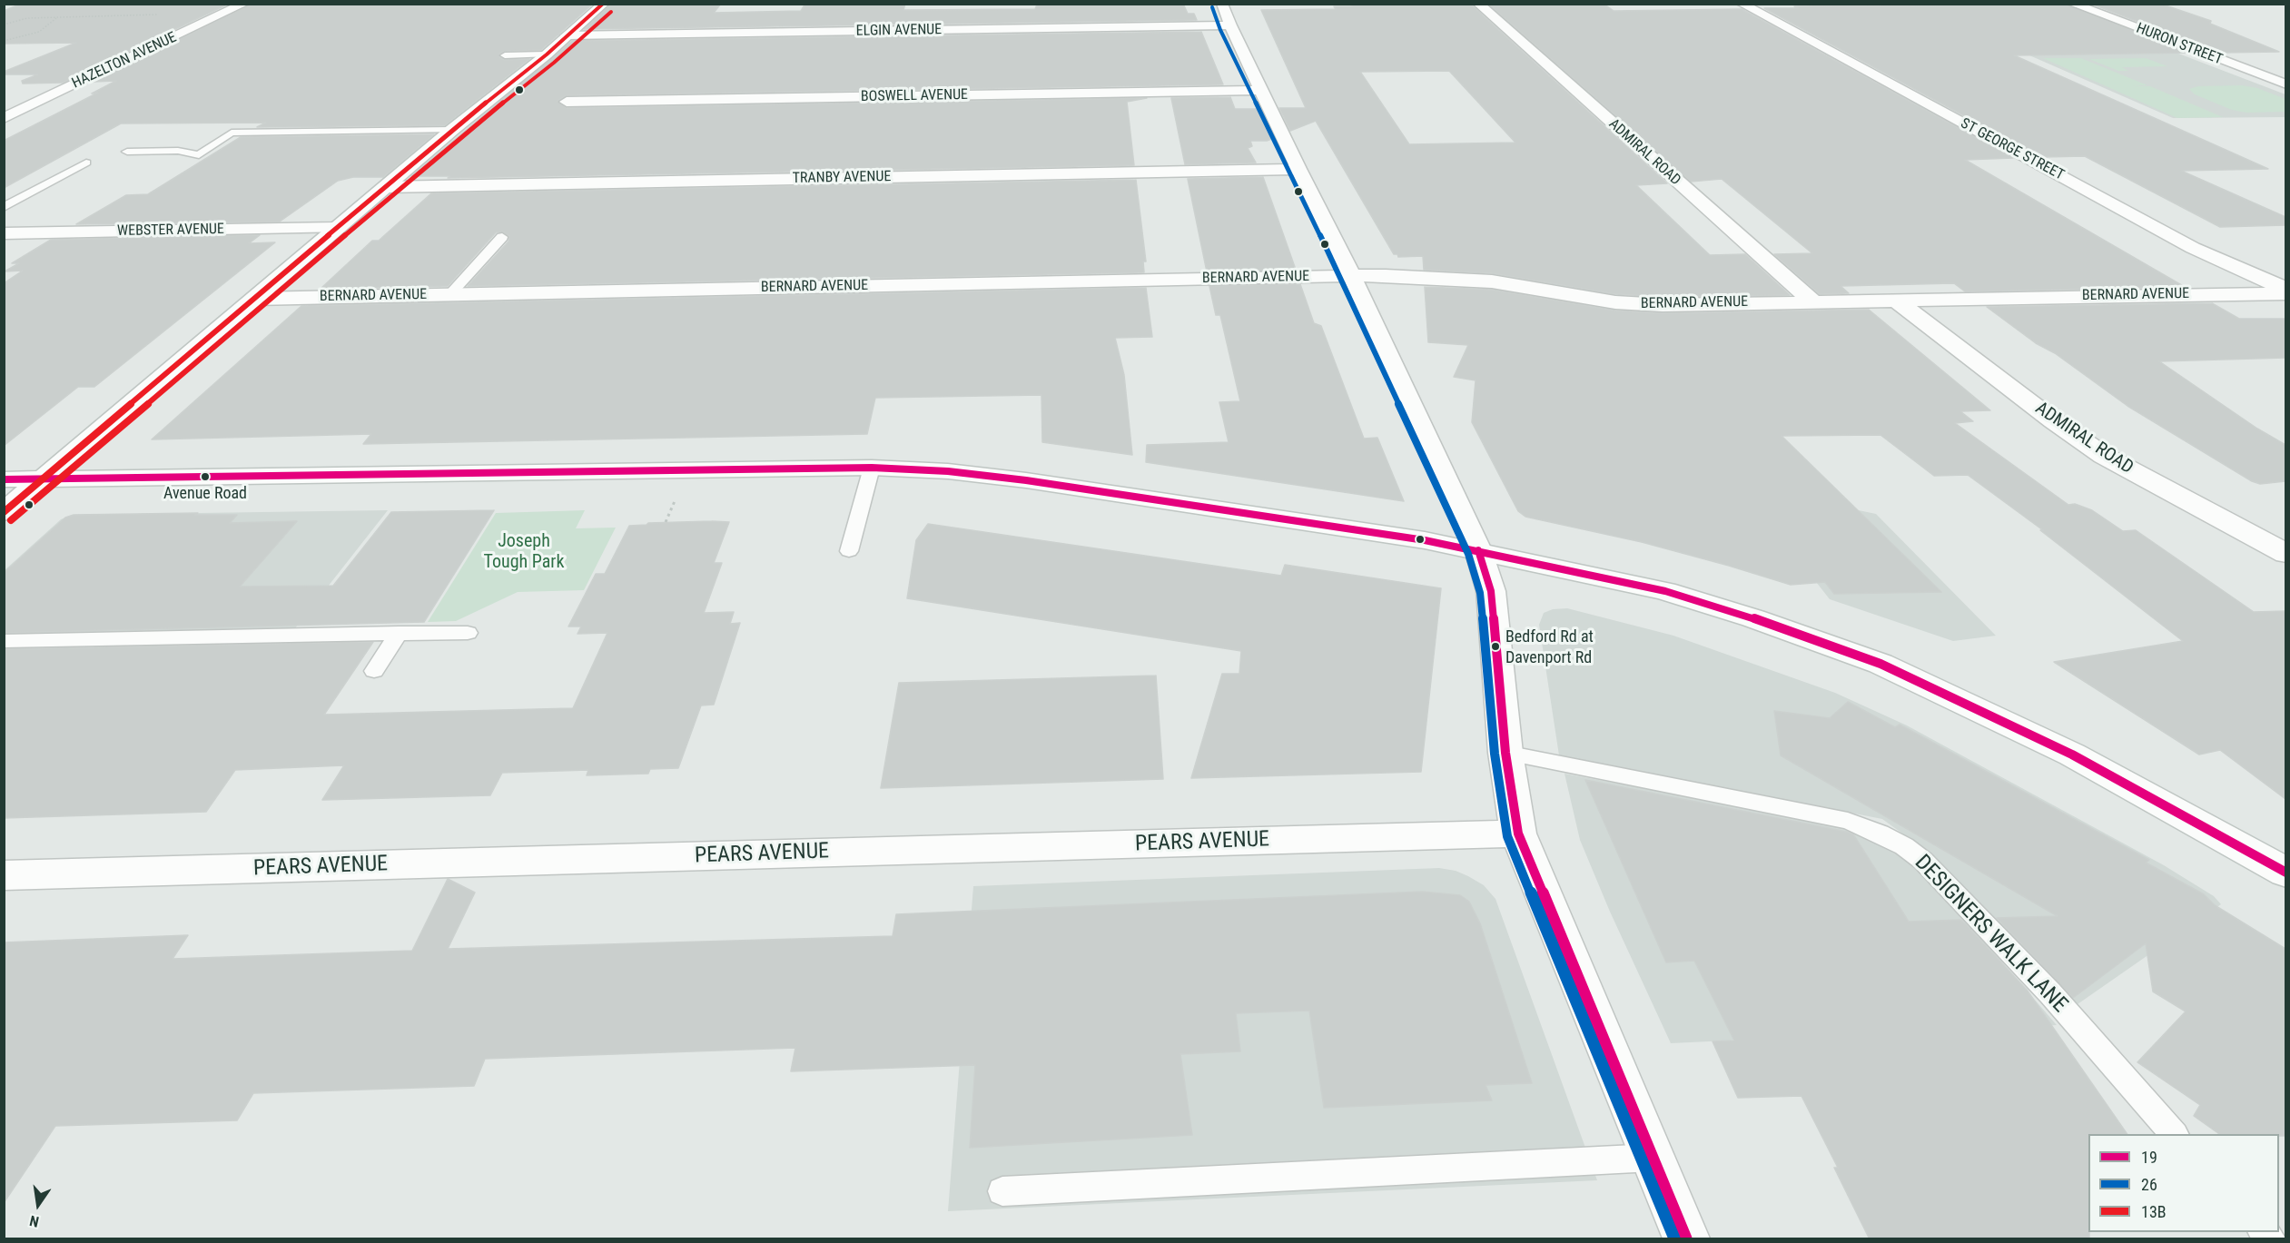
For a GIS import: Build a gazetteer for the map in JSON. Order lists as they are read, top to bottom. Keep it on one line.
{"streets":{"street":["ELGIN AVENUE","HURON STREET","HAZELTON AVENUE","BOSWELL AVENUE","ST GEORGE STREET","ADMIRAL ROAD","TRANBY AVENUE","WEBSTER AVENUE","BERNARD AVENUE","PEARS AVENUE"],"lane":["DESIGNERS WALK LANE"]},"crossings":[["ST GEORGE STREET","BERNARD AVENUE"],["ADMIRAL ROAD","BERNARD AVENUE"]],"parks":["Joseph Tough Park"],"places":["Avenue Road","Bedford Rd at Davenport Rd"],"lines":["transit line 13B","transit line 26","transit line 19"],"legend":["19","26","13B"],"north":"bottom"}
